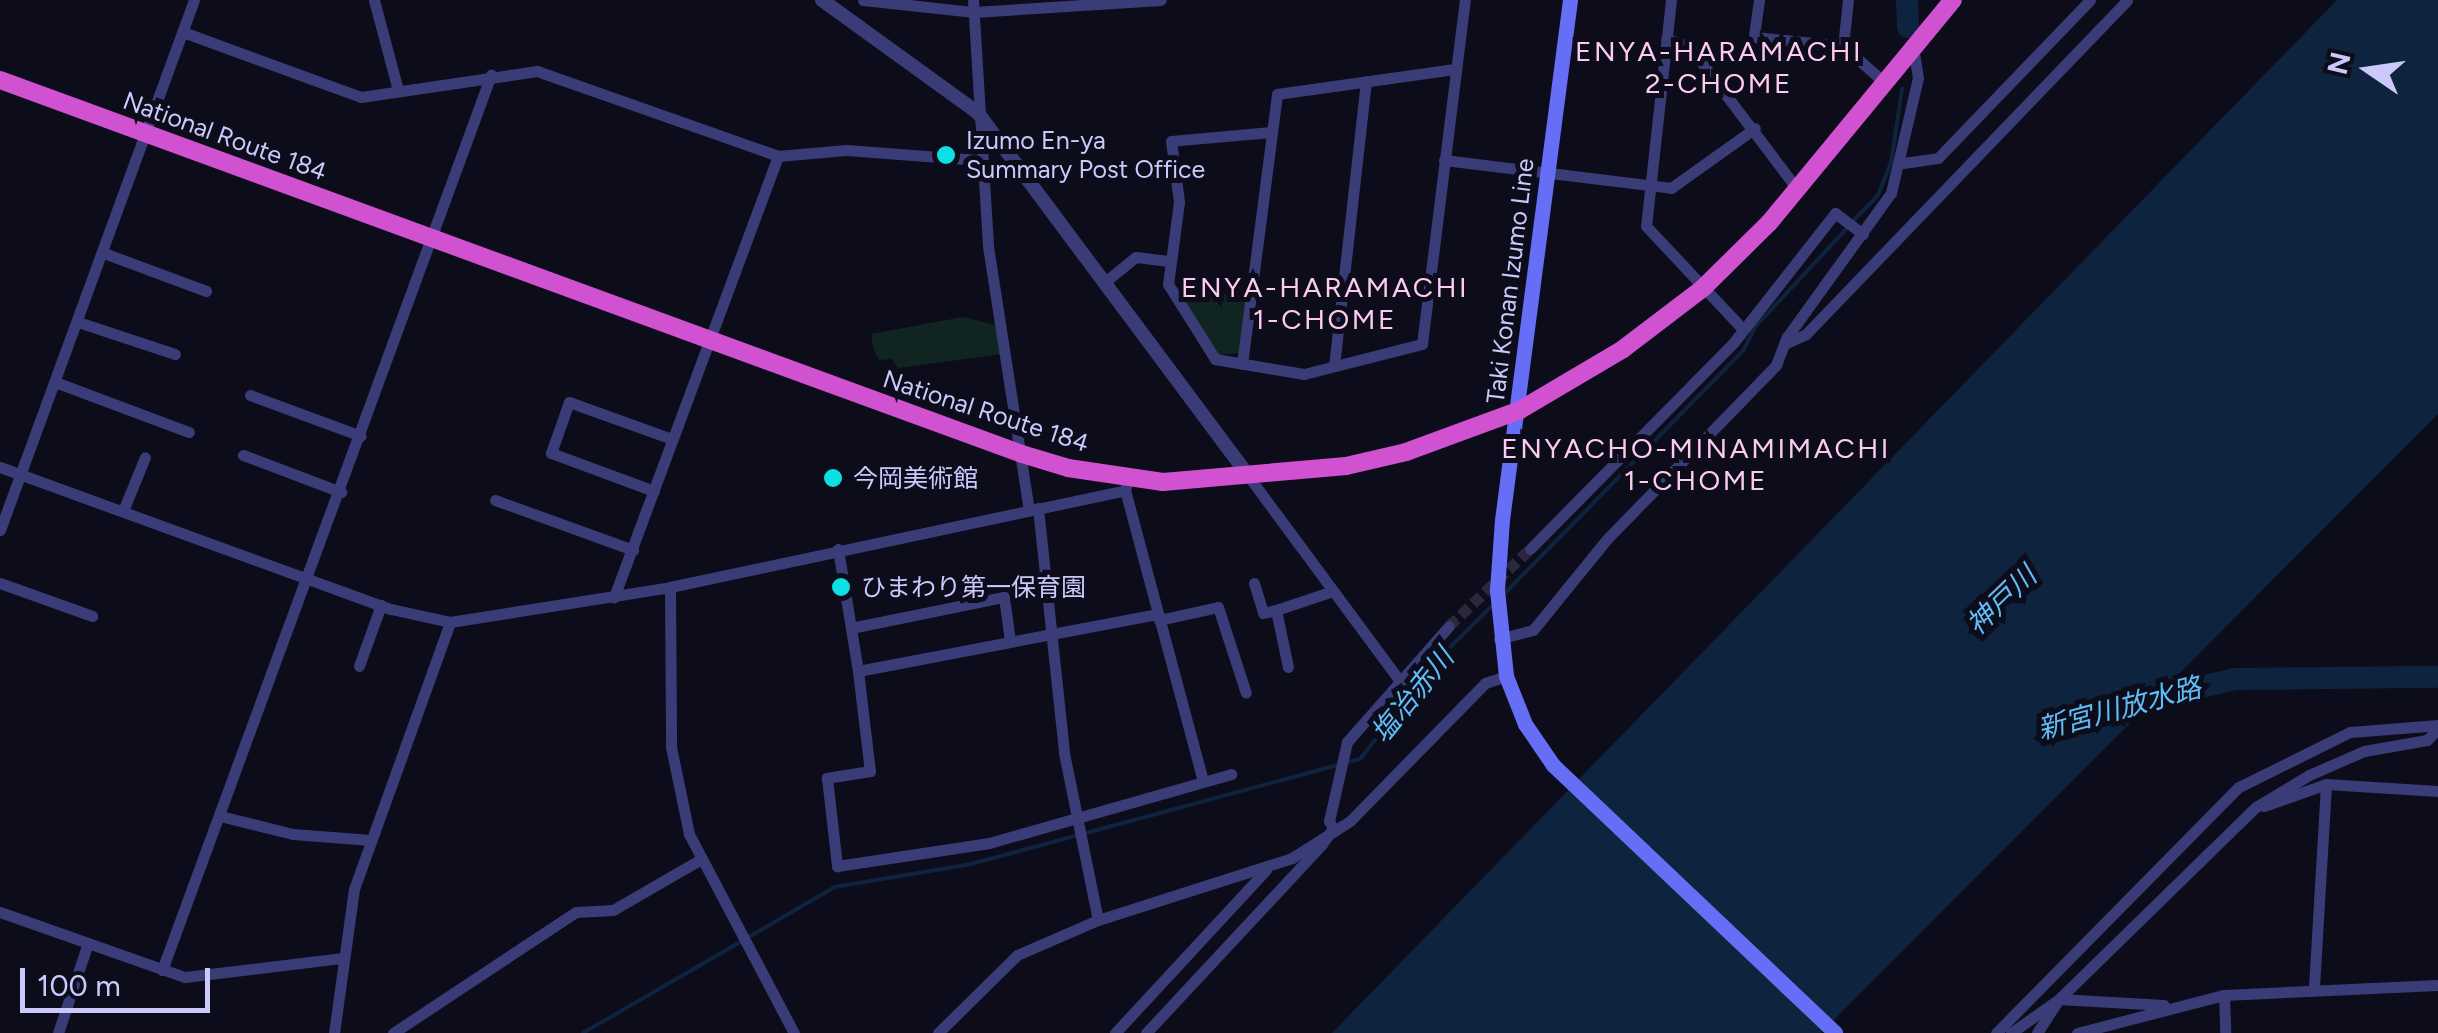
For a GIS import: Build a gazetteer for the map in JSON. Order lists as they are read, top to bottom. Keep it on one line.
{"streets":{"highway":["National Route 184"],"main road":["Taki Konan Izumo Line"]},"crossings":[["National Route 184","Taki Konan Izumo Line"]],"districts":["ENYA-HARAMACHI 2-CHOME","ENYA-HARAMACHI 1-CHOME","ENYACHO-MINAMIMACHI 1-CHOME"],"water":["神戸川","塩冶赤川","新宮川放水路"],"places":["Izumo En-ya Summary Post Office","今岡美術館","ひまわり第一保育園"],"scale_bar":"100 m","north":"left"}
